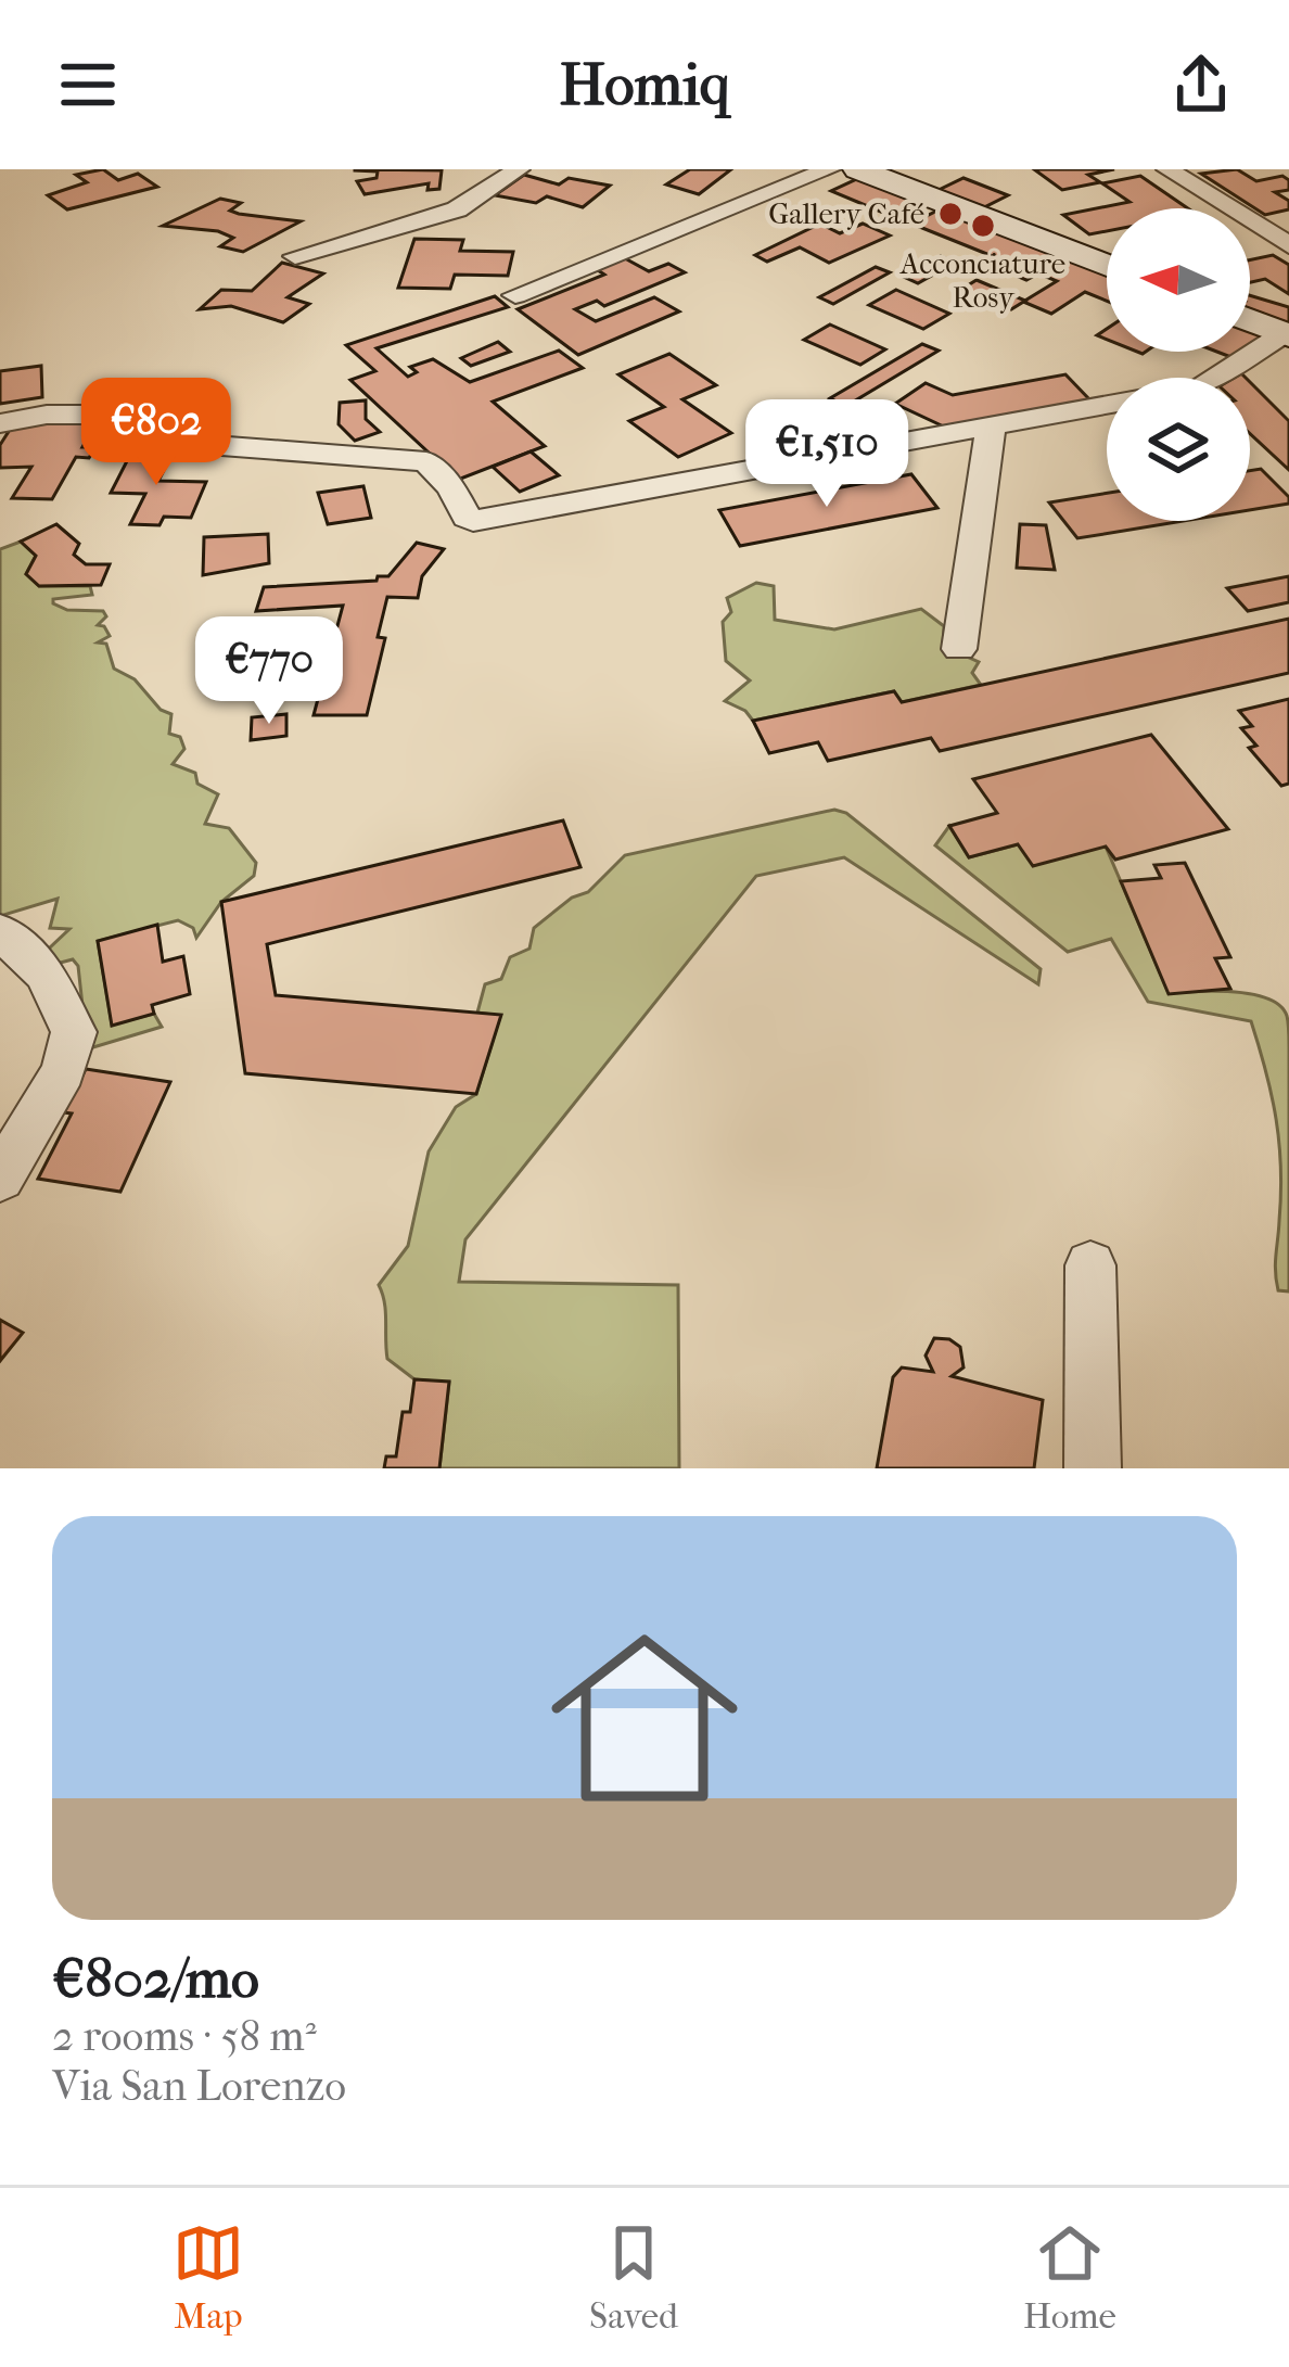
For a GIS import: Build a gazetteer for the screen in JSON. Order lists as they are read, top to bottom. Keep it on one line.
{"places":["Gallery Café","Acconciature Rosy"],"north":"left","page":{"header":"Homiq","price":["€802","€1,510","€770"],"list":[{"name":"€802/mo","note":"2 rooms · 58 m² · Via San Lorenzo"}],"tabs":["Map","Saved","Home"]}}
